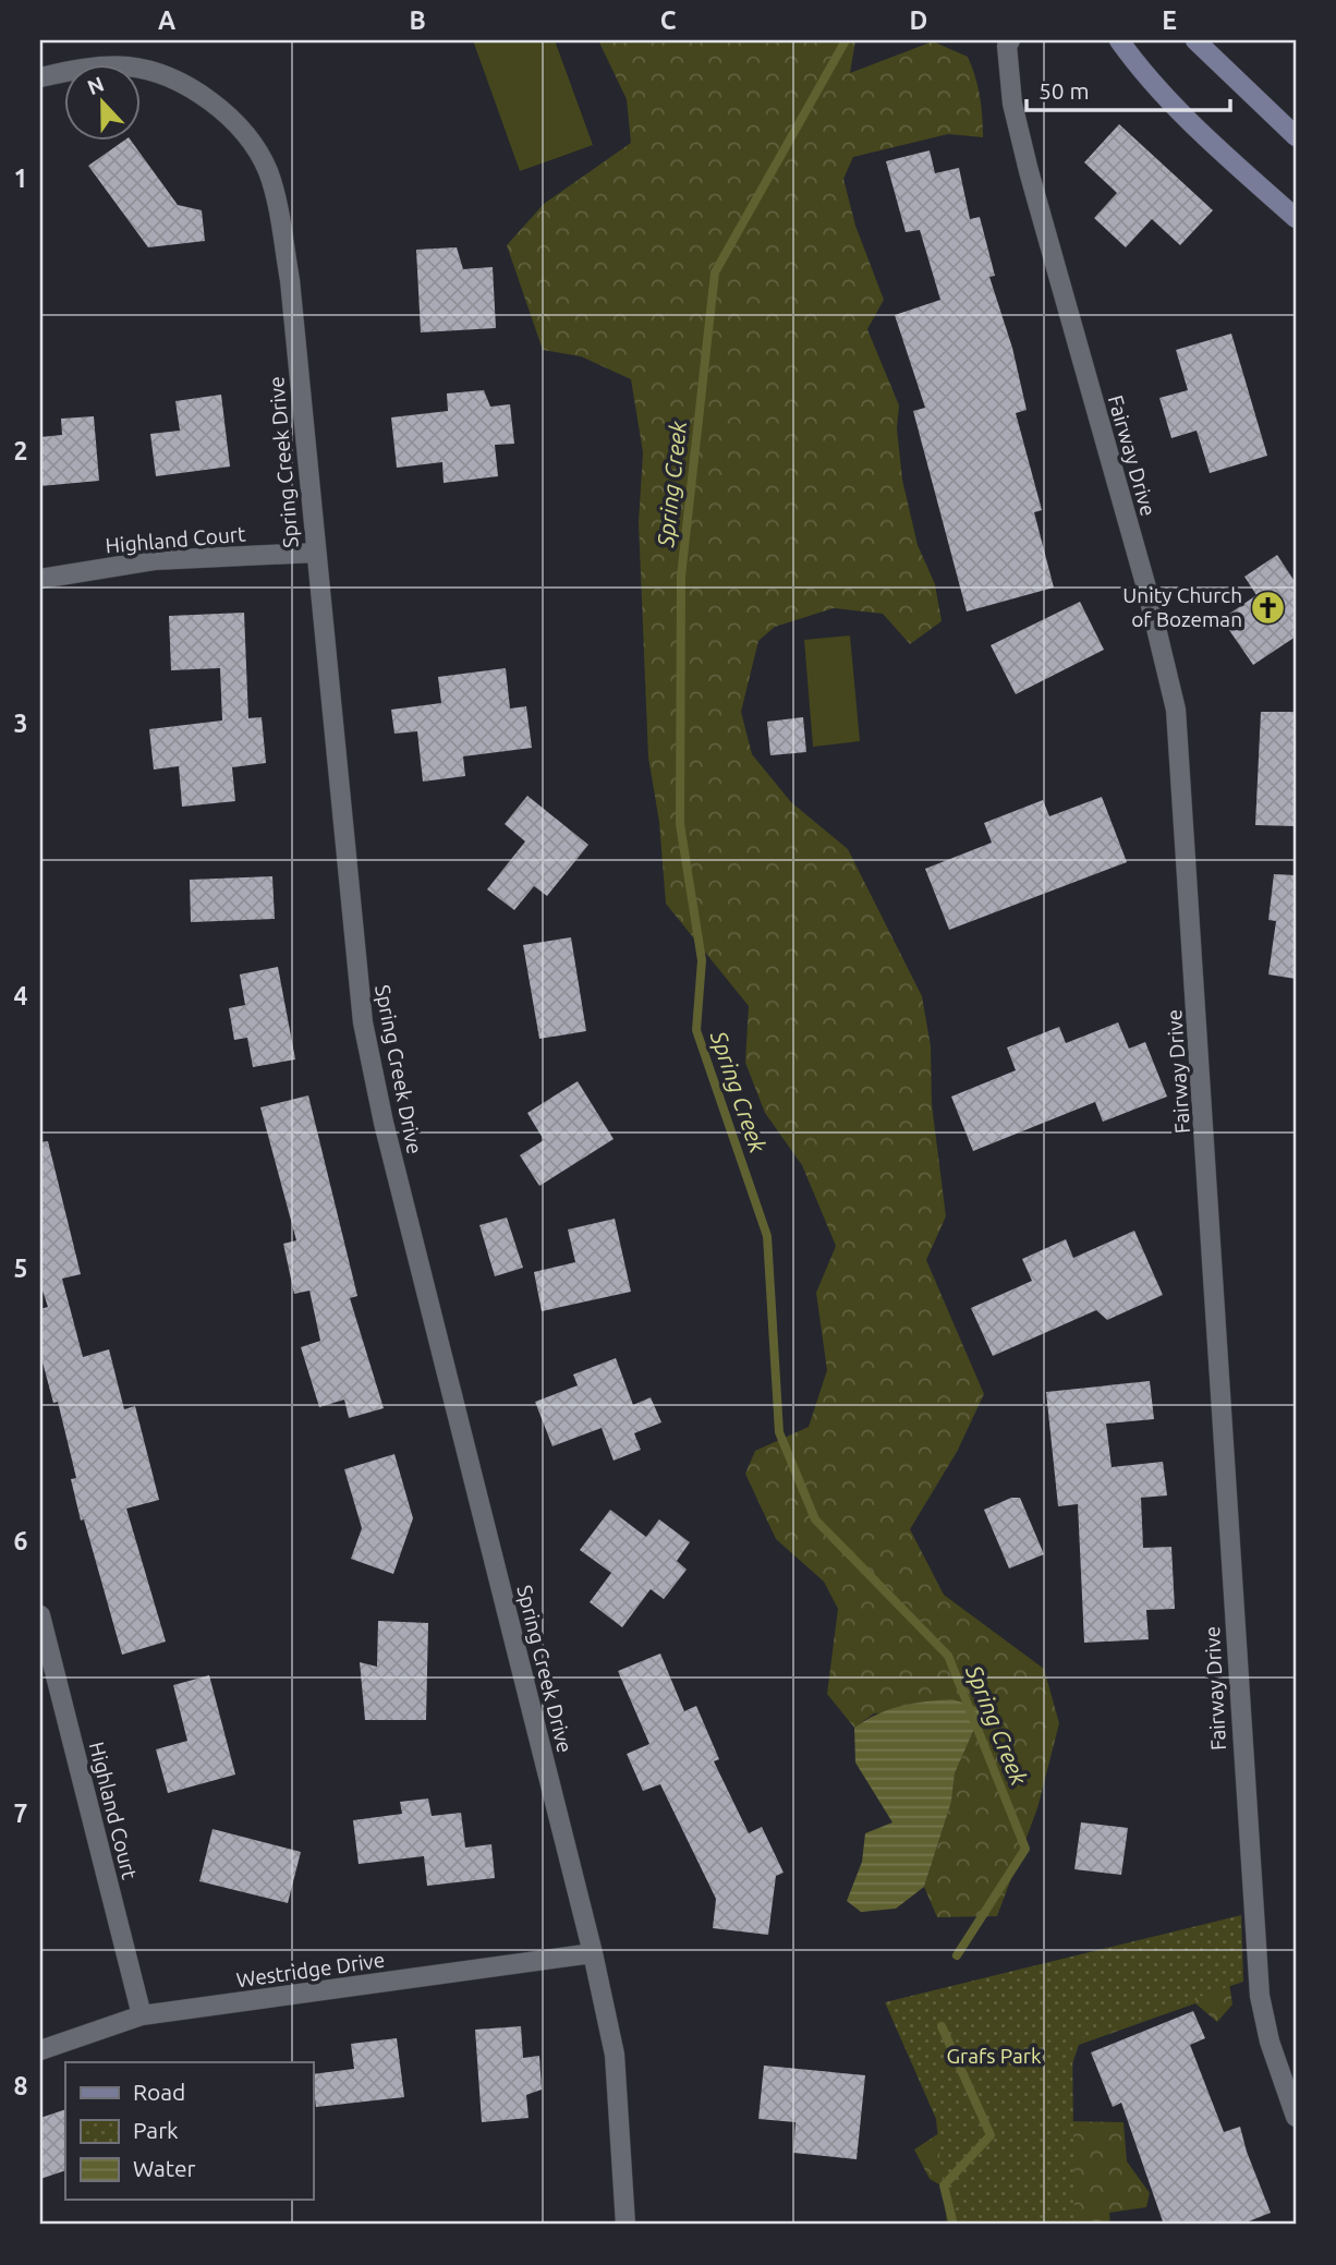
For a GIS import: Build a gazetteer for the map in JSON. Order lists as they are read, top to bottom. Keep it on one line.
{"streets":{"street":["Fairway Drive","Spring Creek Drive","Highland Court","Westridge Drive"]},"crossings":[["Spring Creek Drive","Highland Court"],["Spring Creek Drive","Westridge Drive"],["Highland Court","Westridge Drive"]],"water":["Spring Creek"],"parks":["Grafs Park"],"places":{"church":["Unity Church of Bozeman"]},"legend":["Road","Park","Water"],"scale_bar":"50 m","north":"top","grid":{"columns":["A","B","C","D","E"],"rows":["1","2","3","4","5","6","7","8"]}}
